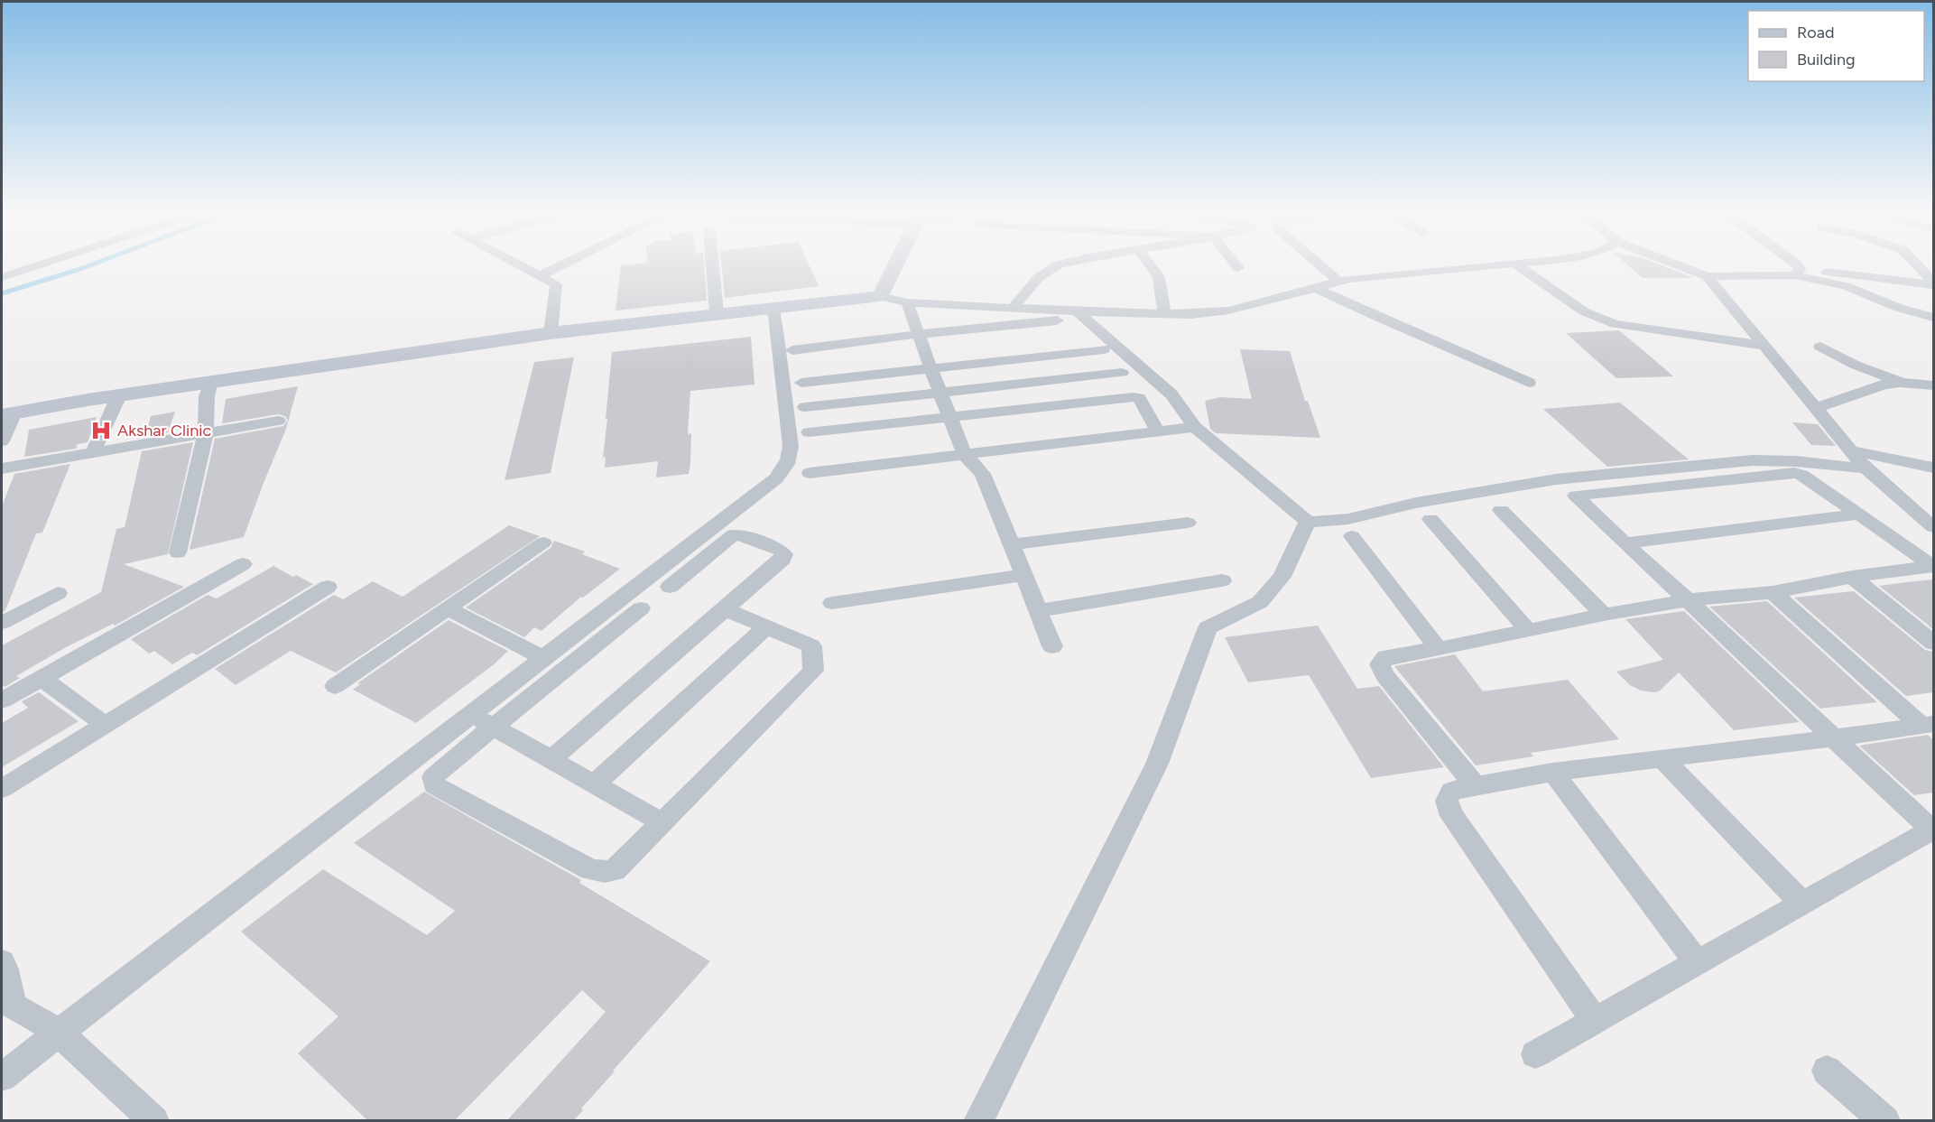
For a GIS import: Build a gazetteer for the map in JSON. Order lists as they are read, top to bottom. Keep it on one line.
{"places":{"hospital":["Akshar Clinic"]},"legend":["Road","Building"]}
